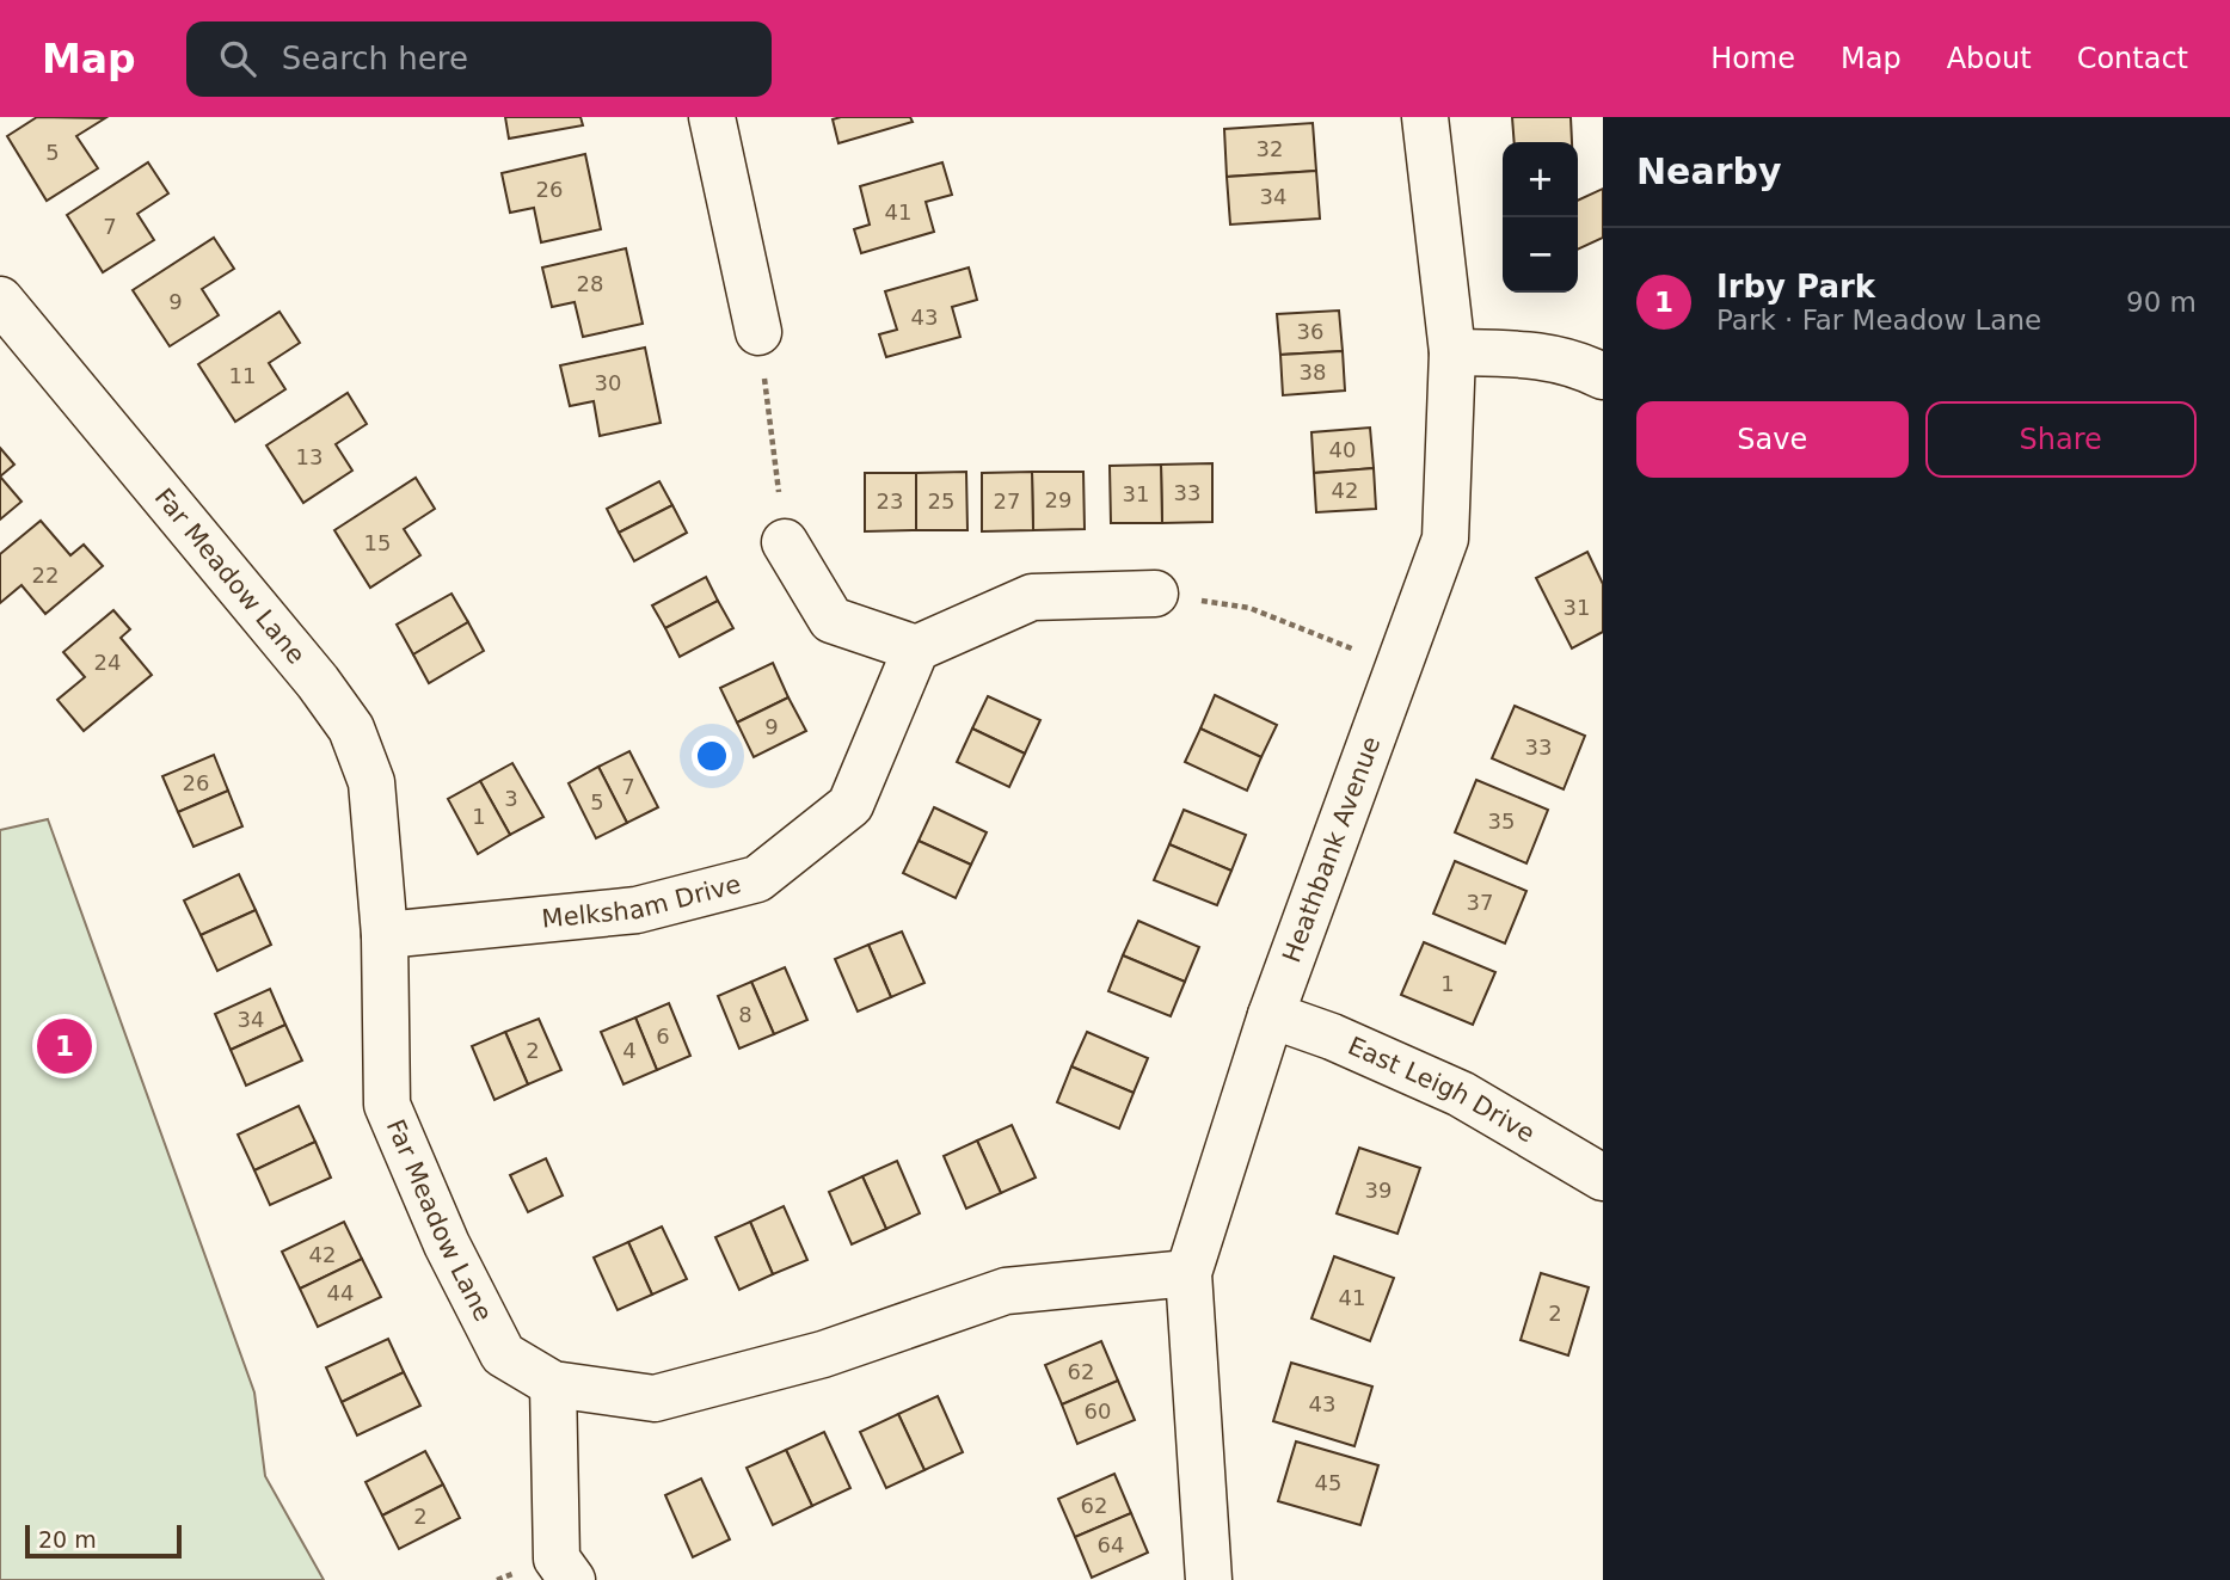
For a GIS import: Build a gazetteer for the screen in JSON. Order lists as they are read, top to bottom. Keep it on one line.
{"streets":{"street":["Far Meadow Lane","Heathbank Avenue","Melksham Drive","East Leigh Drive"]},"crossings":[["Far Meadow Lane","Heathbank Avenue"],["Far Meadow Lane","Melksham Drive"],["Heathbank Avenue","East Leigh Drive"]],"house_numbers":["32","5","26","34","41","7","28","9","43","36","38","11","30","40","13","42","33","31","29","23","25","27","15","22","31","24","9","33","26","7","3","5","1","35","37","1","8","34","6","2","4","39","42","44","41","2","62","43","60","45","62","2","64"],"scale_bar":"20 m","page":{"header":"Map","search":"Search here","nav":["Home","Map","About","Contact"],"heading":"Nearby","map_buttons":["+","−"],"list":[{"mark":"1","name":"Irby Park","note":"Park · Far Meadow Lane","value":"90 m"}],"buttons":["Save","Share"],"pins":"1","scale":"20 m"}}
